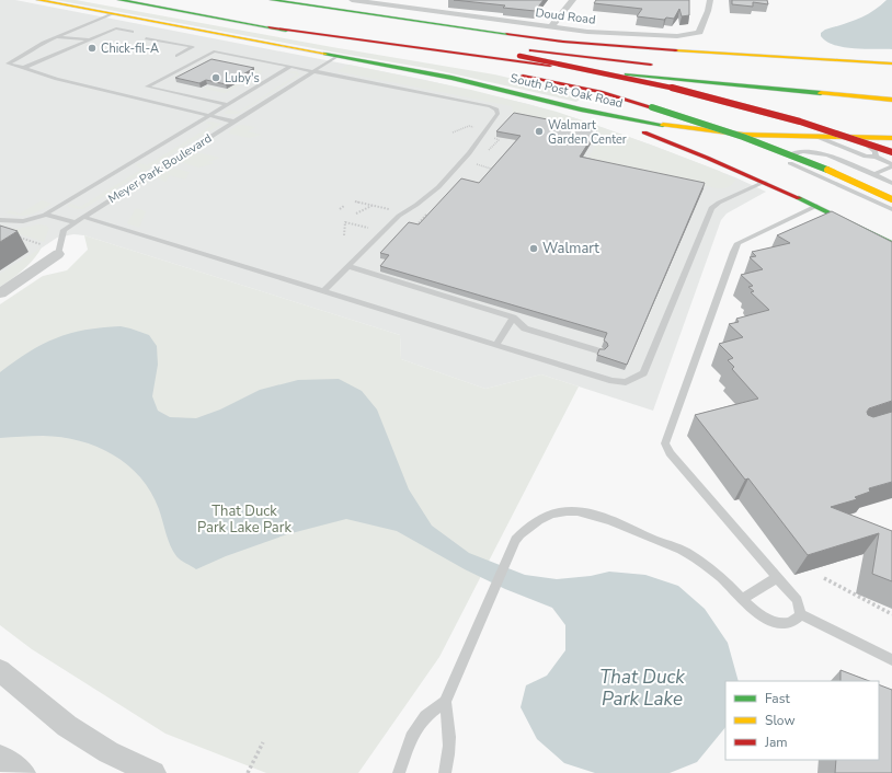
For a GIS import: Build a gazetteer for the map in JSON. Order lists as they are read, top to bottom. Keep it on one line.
{"streets":{"main road":["South Post Oak Road"],"street":["Doud Road","Meyer Park Boulevard"]},"crossings":[["South Post Oak Road","Meyer Park Boulevard"]],"water":["That Duck Park Lake"],"parks":["That Duck Park Lake Park"],"places":["Chick-fil-A","Luby's","Walmart Garden Center","Walmart"],"legend":["Fast","Slow","Jam"]}
